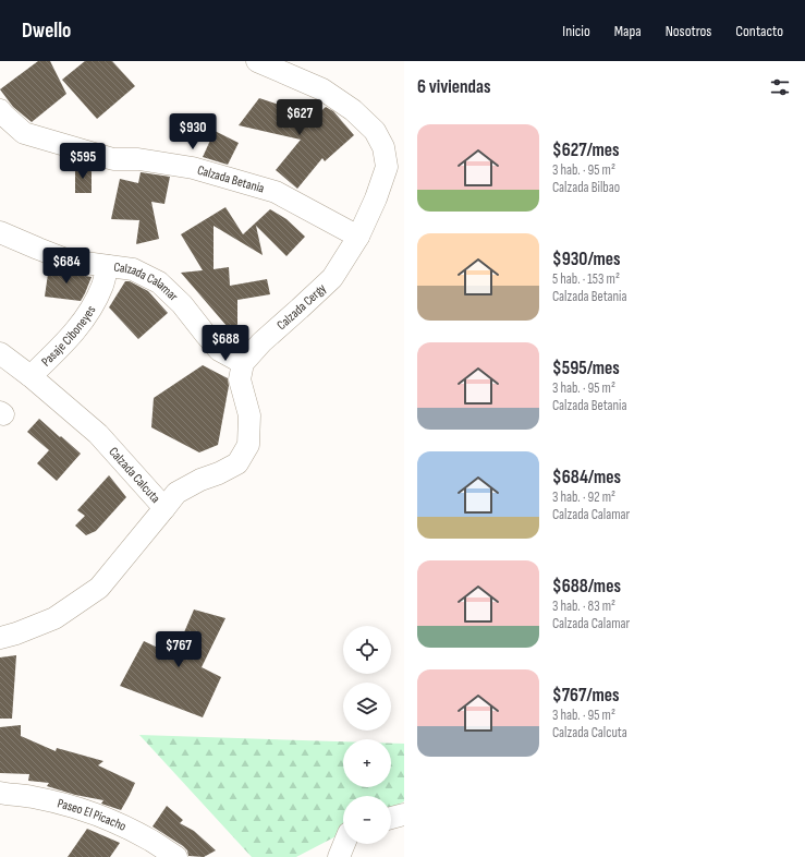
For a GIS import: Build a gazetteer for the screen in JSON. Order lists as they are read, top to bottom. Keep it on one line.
{"streets":{"street":["Calzada Betania","Calzada Calamar","Calzada Cergy","Pasaje Ciboneyes","Calzada Calcuta","Paseo El Picacho"]},"crossings":[["Calzada Betania","Calzada Cergy"],["Calzada Calamar","Calzada Cergy"],["Calzada Calamar","Pasaje Ciboneyes"],["Pasaje Ciboneyes","Calzada Calcuta"]],"page":{"header":"Dwello","nav":["Inicio","Mapa","Nosotros","Contacto"],"heading":"6 viviendas","price":["$627","$930","$595","$684","$688","$767"],"list":[{"name":"$627/mes","note":"3 hab. · 95 m² · Calzada Bilbao"},{"name":"$930/mes","note":"5 hab. · 153 m² · Calzada Betania"},{"name":"$595/mes","note":"3 hab. · 95 m² · Calzada Betania"},{"name":"$684/mes","note":"3 hab. · 92 m² · Calzada Calamar"},{"name":"$688/mes","note":"3 hab. · 83 m² · Calzada Calamar"},{"name":"$767/mes","note":"3 hab. · 95 m² · Calzada Calcuta"}],"map_buttons":["+","−"]}}
